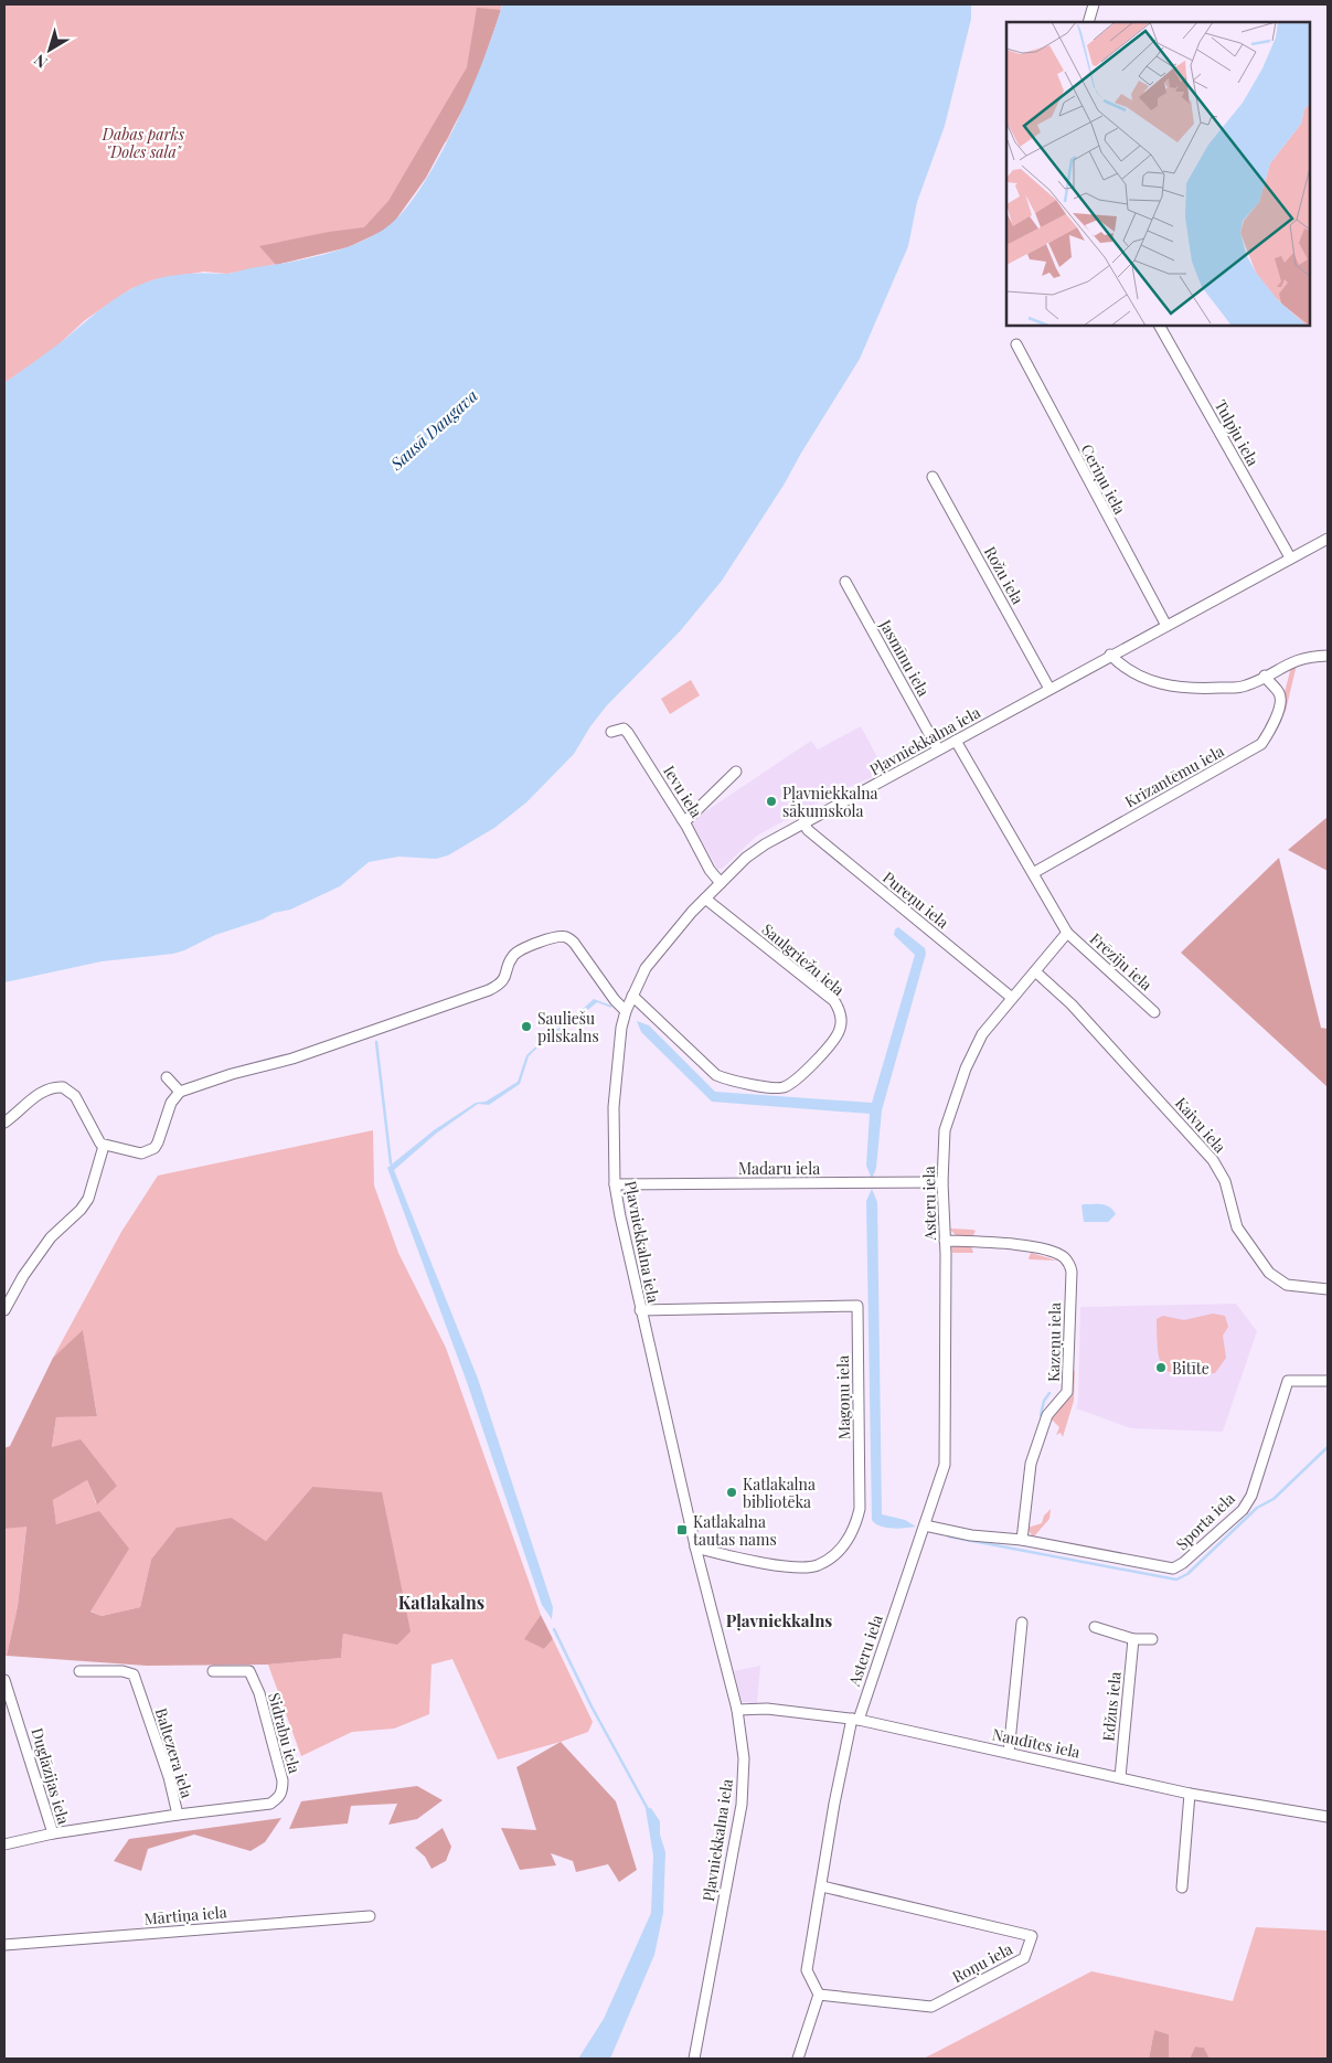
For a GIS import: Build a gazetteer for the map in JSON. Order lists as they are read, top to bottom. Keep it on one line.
{"streets":{"street":["Tulpju iela","Ceriņu iela","Rožu iela","Jasmīnu iela","Pļavniekkalna iela","Krizantēmu iela","Ievu iela","Pureņu iela","Saulgriežu iela","Frēziju iela","Kaivu iela","Madaru iela","Asteru iela","Kazeņu iela","Magoņu iela","Sporta iela","Edžus iela","Sidrabu iela","Naudītes iela","Baltezera iela","Duglāzijas iela","Mārtiņa iela","Roņu iela"]},"crossings":[["Tulpju iela","Pļavniekkalna iela"],["Ceriņu iela","Pļavniekkalna iela"],["Rožu iela","Pļavniekkalna iela"],["Jasmīnu iela","Pļavniekkalna iela"],["Pļavniekkalna iela","Ievu iela"],["Pļavniekkalna iela","Pureņu iela"],["Pļavniekkalna iela","Saulgriežu iela"],["Pļavniekkalna iela","Madaru iela"],["Pļavniekkalna iela","Magoņu iela"],["Pļavniekkalna iela","Naudītes iela"],["Pureņu iela","Asteru iela"],["Frēziju iela","Asteru iela"],["Kaivu iela","Asteru iela"],["Madaru iela","Asteru iela"],["Asteru iela","Kazeņu iela"],["Asteru iela","Sporta iela"],["Asteru iela","Naudītes iela"],["Asteru iela","Roņu iela"],["Kazeņu iela","Sporta iela"],["Edžus iela","Naudītes iela"],["Sidrabu iela","Baltezera iela"],["Baltezera iela","Duglāzijas iela"]],"districts":["Katlakalns","Pļavniekkalns"],"water":["Sausā Daugava"],"parks":["Dabas parks \"Doles sala\""],"places":{"other":["Pļavniekkalna sākumskola","Sauliešu pilskalns","Bitīte","Katlakalna bibliotēka"],"transit":["Katlakalna tautas nams"]},"north":"bottom left"}
